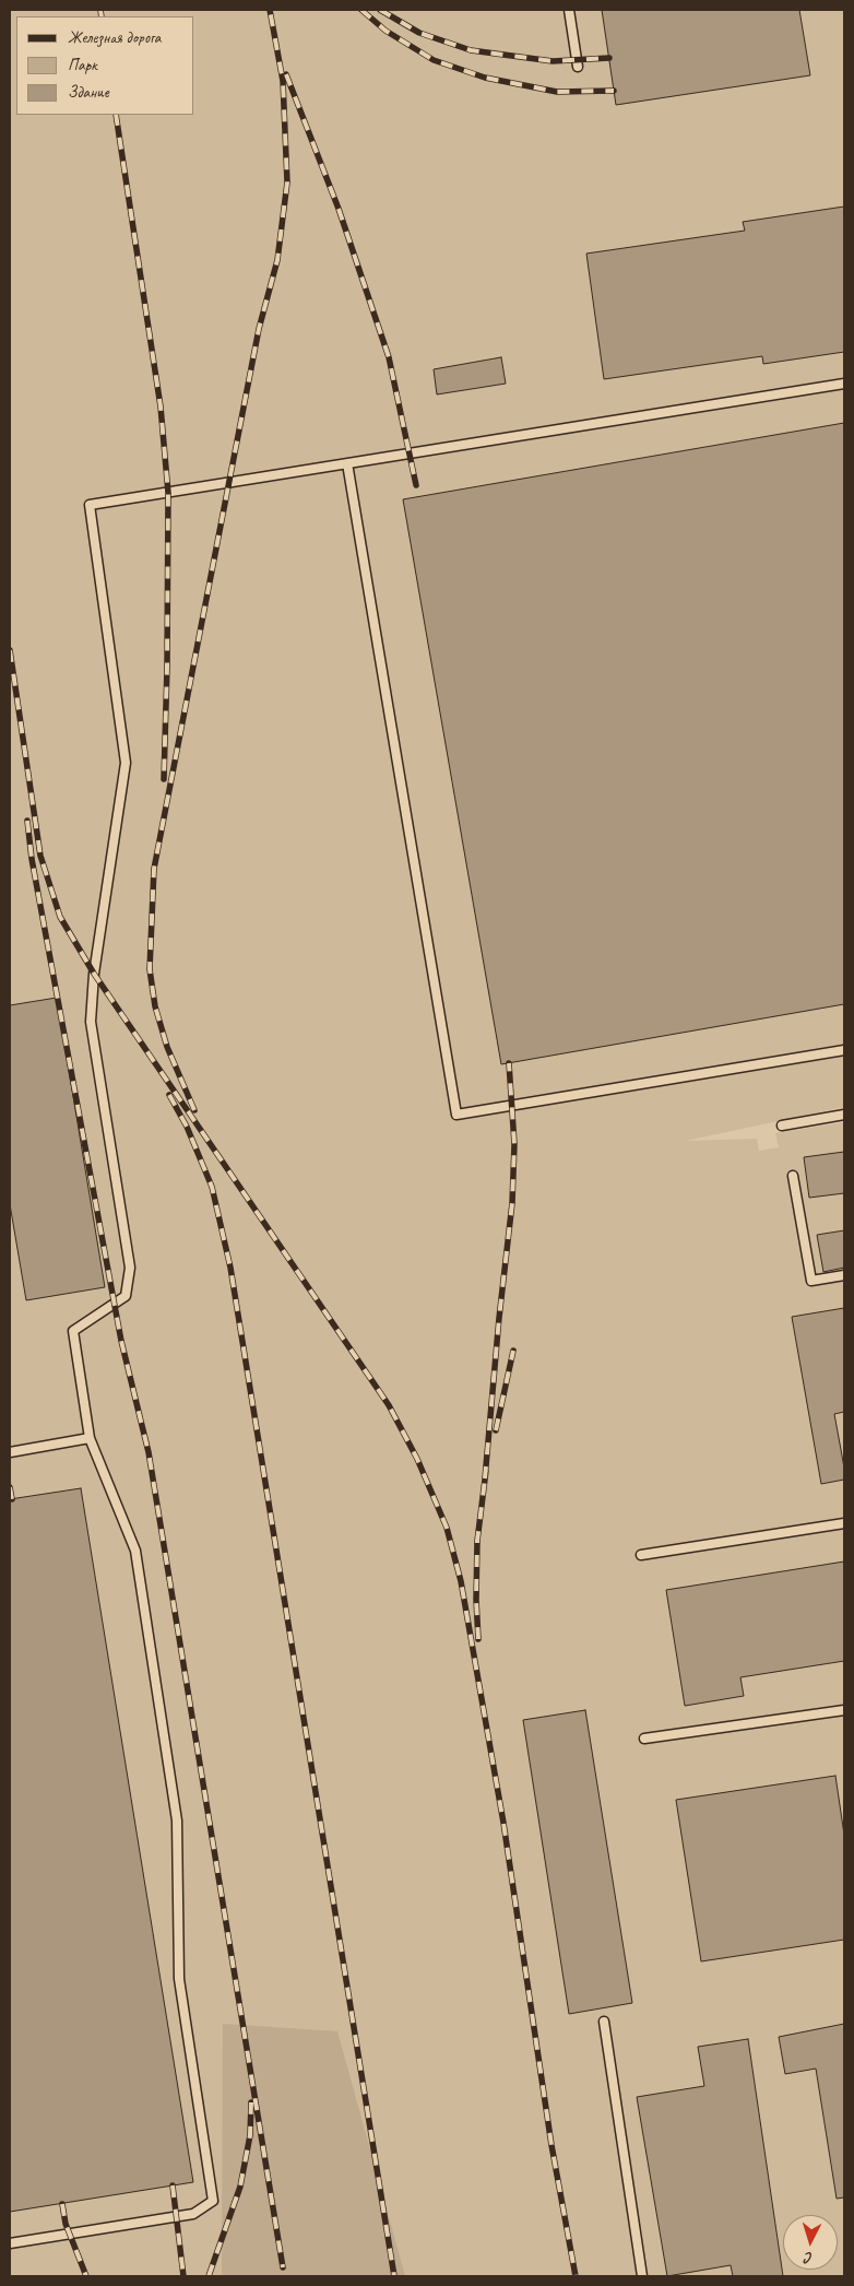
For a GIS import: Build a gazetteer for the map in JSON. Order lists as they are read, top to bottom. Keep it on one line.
{"legend":["Железная дорога","Парк","Здание"],"north":"bottom"}
